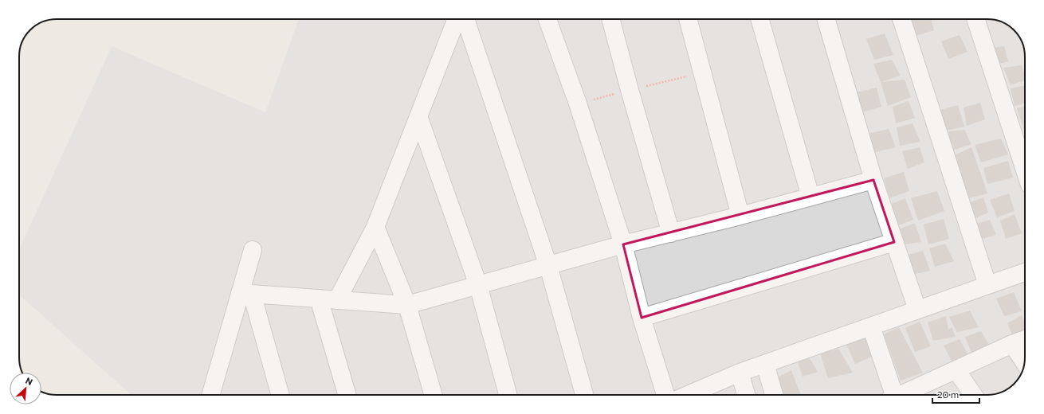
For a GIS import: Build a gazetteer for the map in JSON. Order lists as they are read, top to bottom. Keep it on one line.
{"scale_bar":"20 m","north":"top right"}
